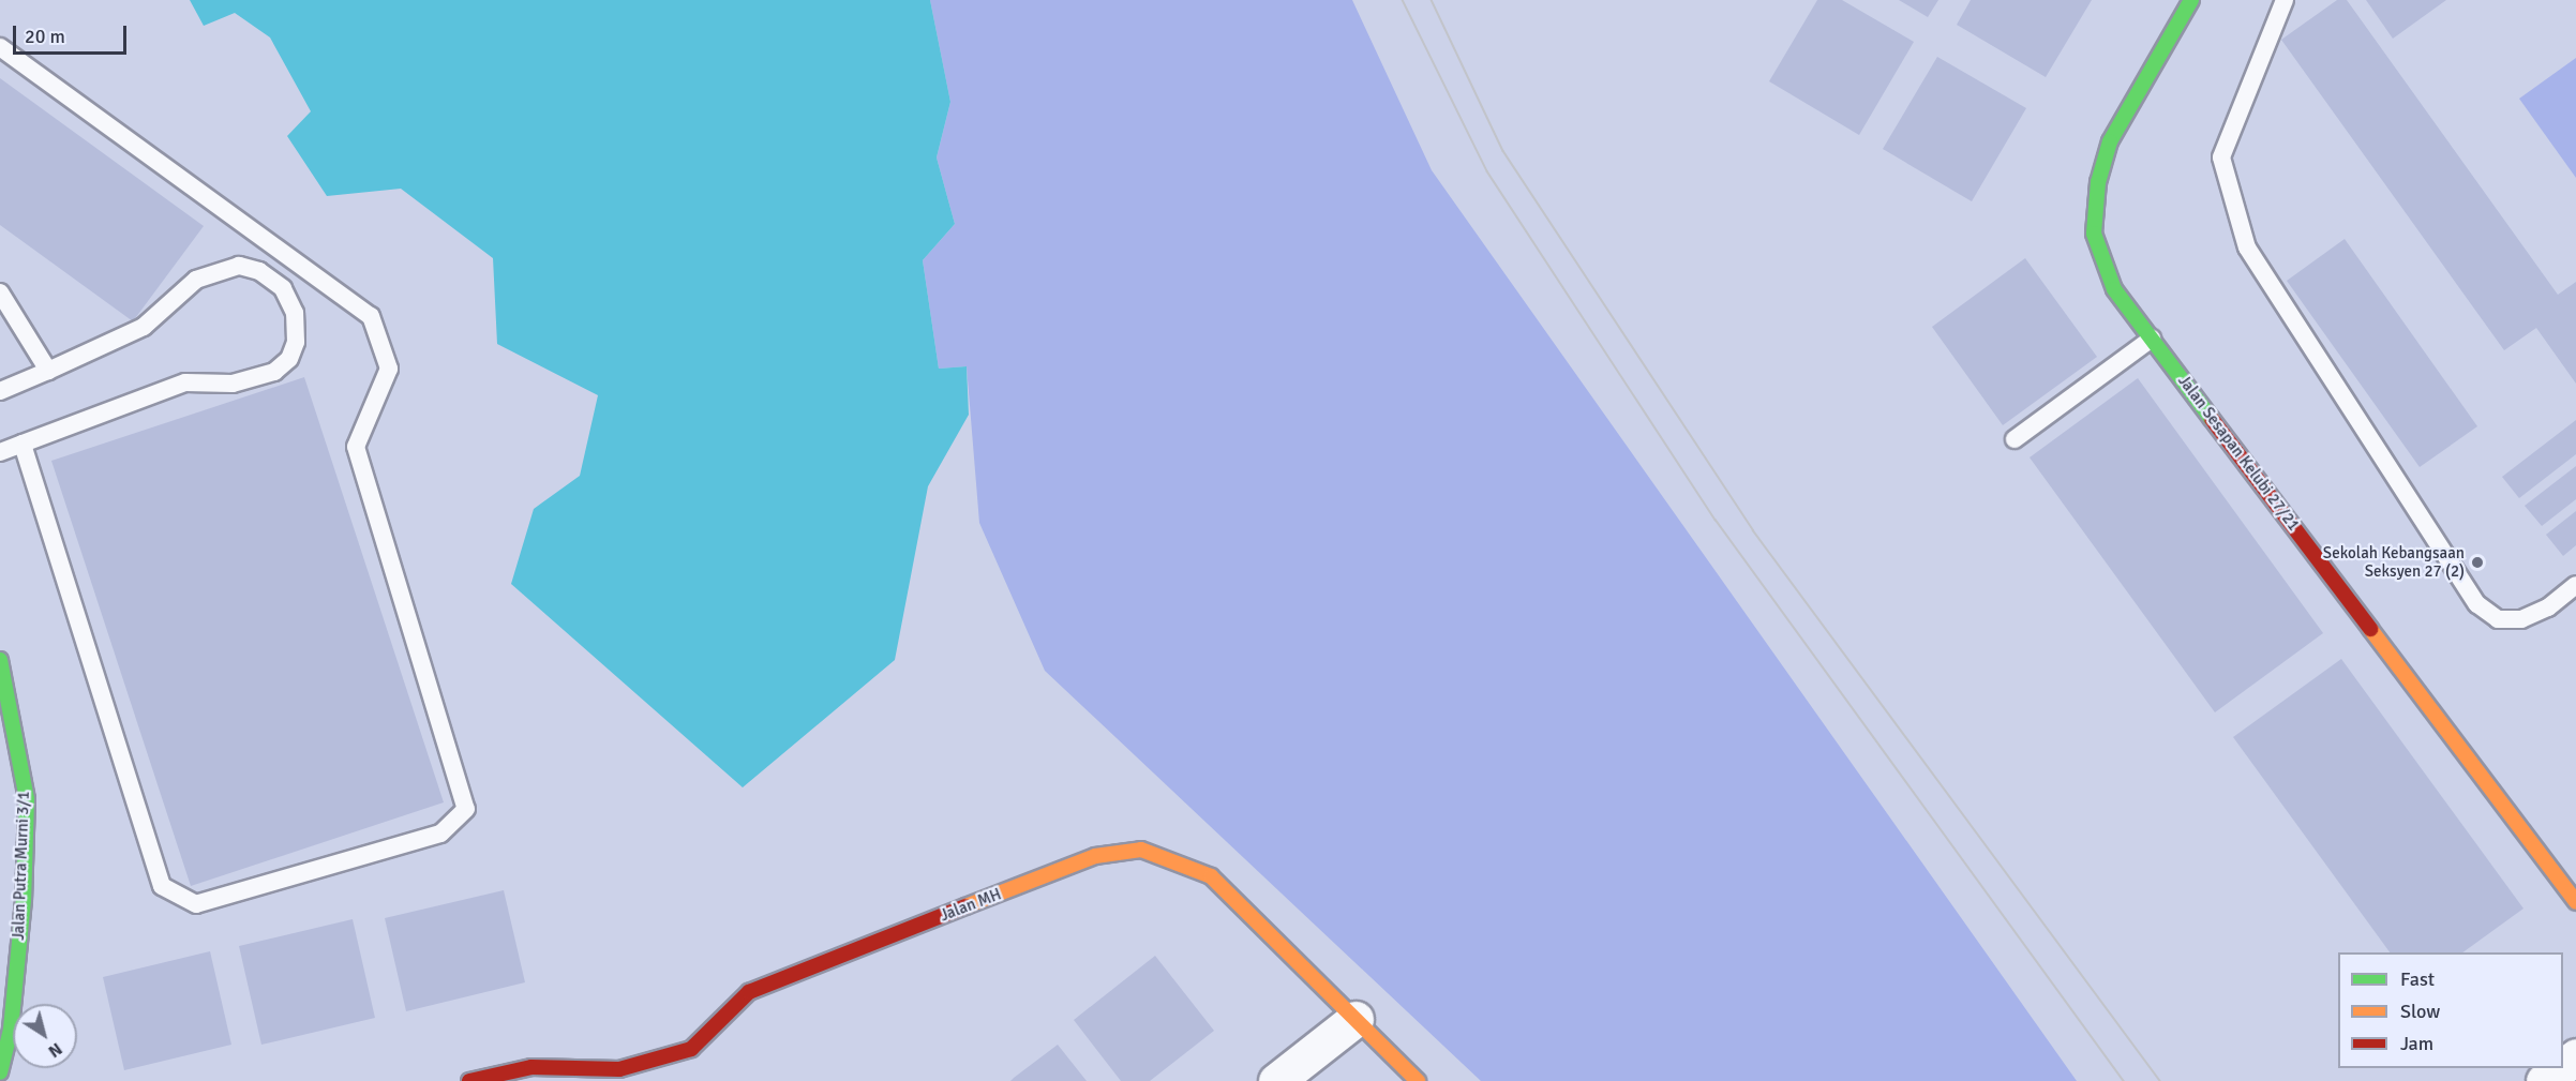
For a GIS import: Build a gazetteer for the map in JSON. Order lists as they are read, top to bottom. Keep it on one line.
{"streets":{"street":["Jalan Sesapan Kelubi 27/21","Jalan Putra Murni 3/1","Jalan MH"]},"places":["Sekolah Kebangsaan Seksyen 27 (2)"],"legend":["Fast","Slow","Jam"],"scale_bar":"20 m","north":"bottom right"}
